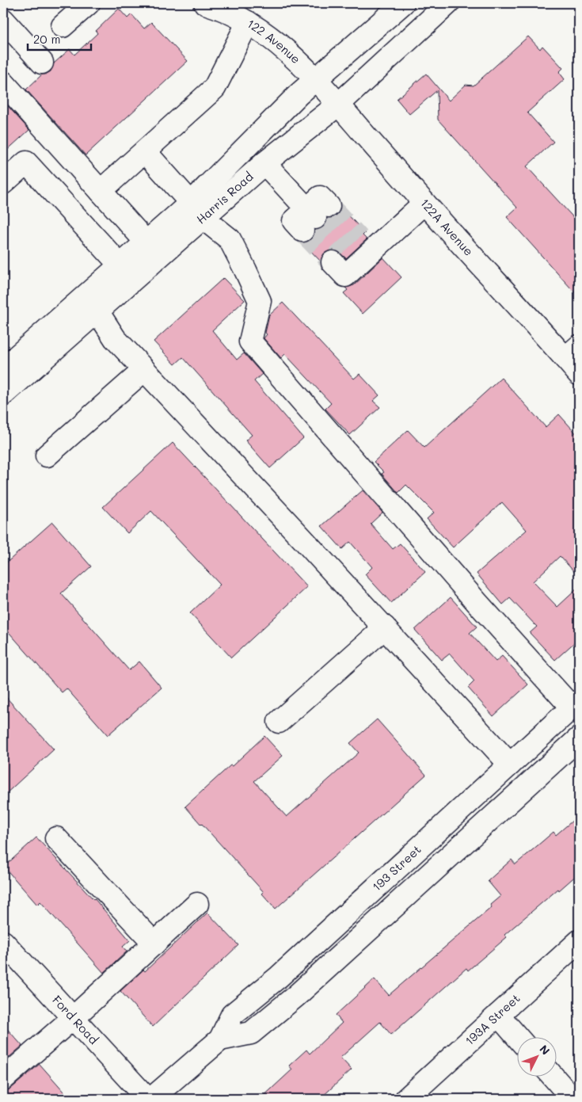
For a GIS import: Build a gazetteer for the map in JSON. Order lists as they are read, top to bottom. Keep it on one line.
{"streets":{"street":["122 Avenue","Harris Road","122A Avenue","193 Street","Ford Road","193A Street"]},"crossings":[["122 Avenue","Harris Road"],["122 Avenue","122A Avenue"],["Harris Road","122A Avenue"]],"scale_bar":"20 m","north":"top right"}
